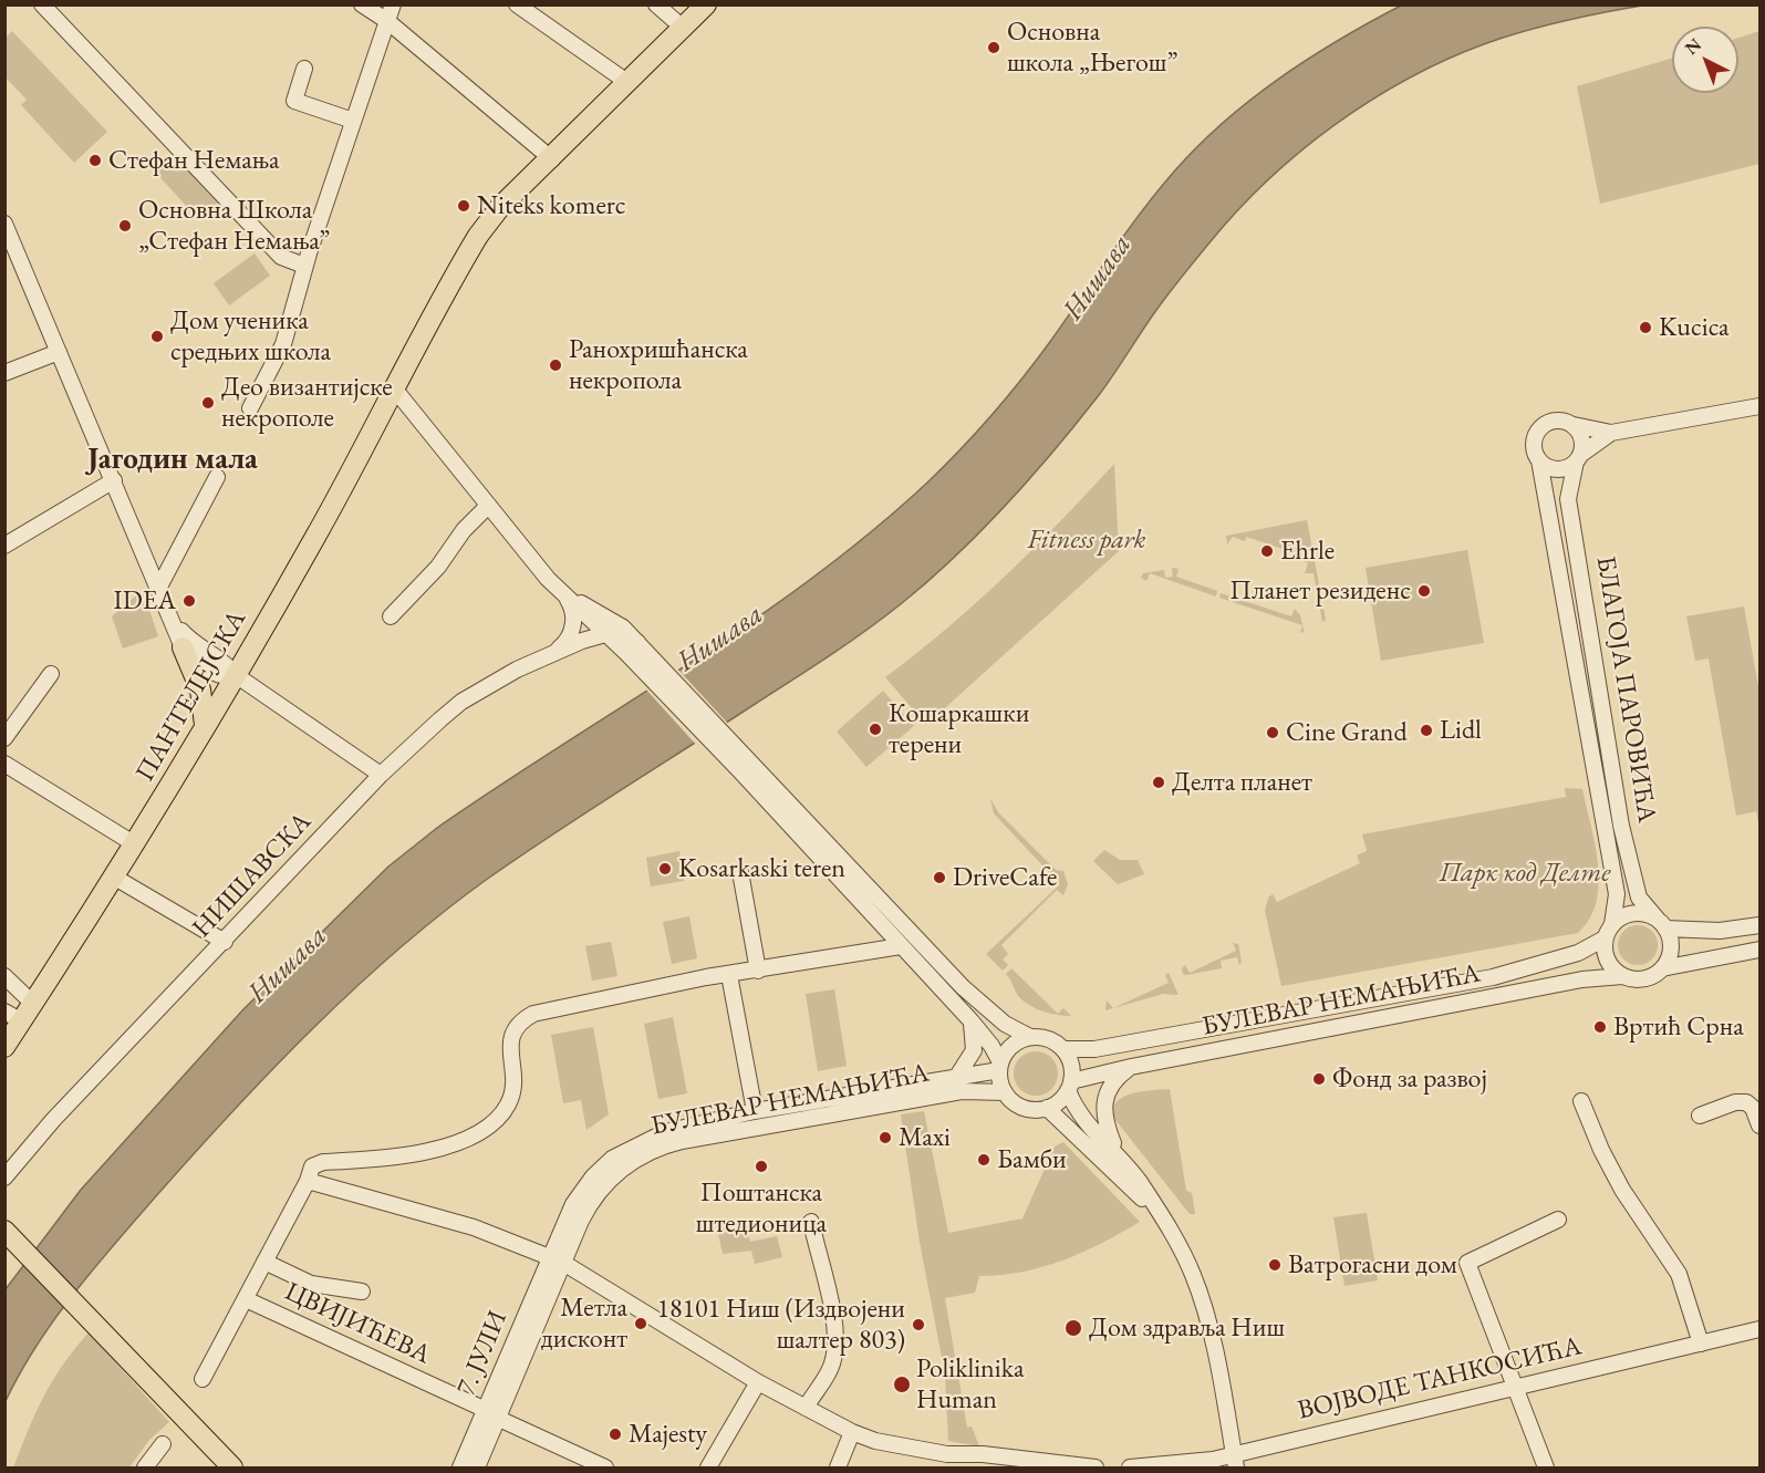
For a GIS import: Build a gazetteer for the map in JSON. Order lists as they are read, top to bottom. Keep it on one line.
{"streets":{"main road":["ПАНТЕЛЕЈСКА"],"street":["БЛАГОЈА ПАРОВИЋА","НИШАВСКА","БУЛЕВАР НЕМАЊИЋА","ЦВИЈИЋЕВА","7. ЈУЛИ","ВОЈВОДЕ ТАНКОСИЋА"]},"crossings":[["БЛАГОЈА ПАРОВИЋА","БУЛЕВАР НЕМАЊИЋА"],["БУЛЕВАР НЕМАЊИЋА","7. ЈУЛИ"],["ЦВИЈИЋЕВА","7. ЈУЛИ"]],"districts":["Јагодин мала"],"water":["Нишава"],"parks":["Fitness park","Парк код Делте"],"places":["Основна школа „Његош”","Стефан Немања","Niteks komerc","Основна Школа „Стефан Немања”","Kucica","Дом ученика средњих школа","Ранохришћанска некропола","Део византијске некрополе","Ehrle","Планет резиденс","IDEA","Кошаркашки терени","Lidl","Cine Grand","Делта планет","Kosarkaski teren","DriveCafe","Вртић Срна","Фонд за развој","Maxi","Бамби","Поштанска штедионица","Ватрогасни дом","Метла дисконт","18101 Ниш (Издвојени шалтер 803)","Дом здравља Ниш","Poliklinika Human","Majesty"],"north":"top left"}
